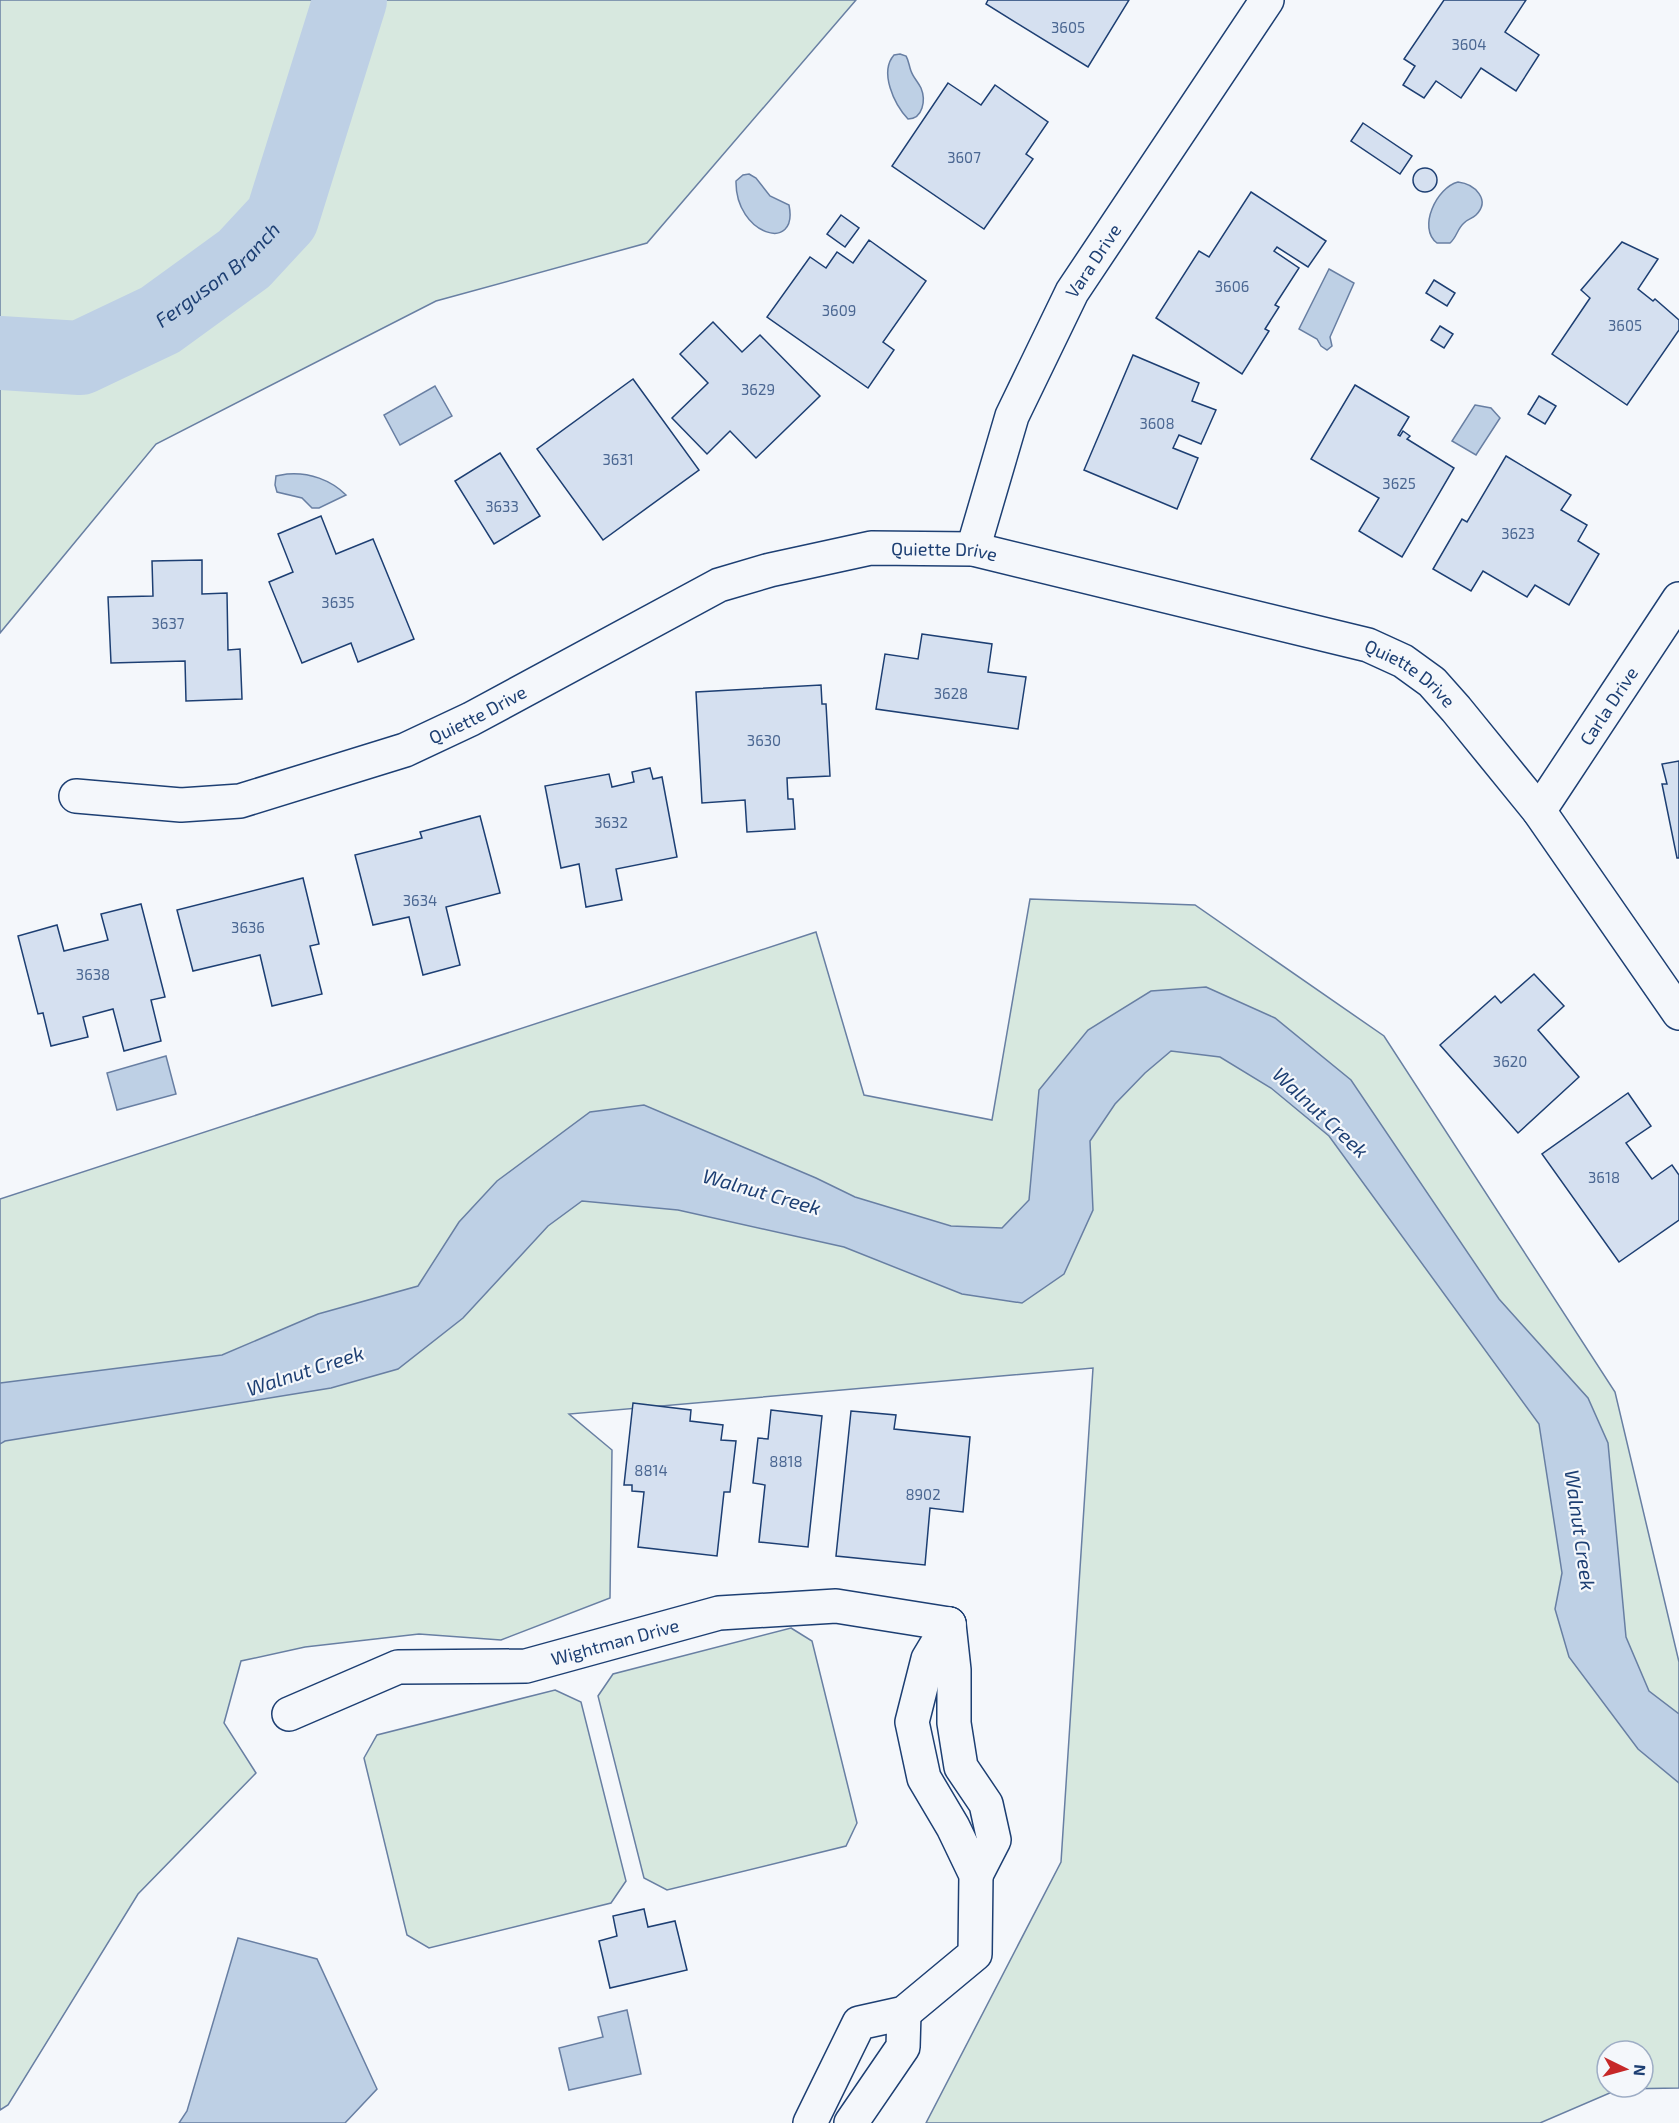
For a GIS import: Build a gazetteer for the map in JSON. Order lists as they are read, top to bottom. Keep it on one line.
{"streets":{"street":["Vara Drive","Quiette Drive","Carla Drive","Wightman Drive"]},"crossings":[["Vara Drive","Quiette Drive"],["Quiette Drive","Carla Drive"]],"water":["Ferguson Branch","Walnut Creek"],"house_numbers":["3605","3604","3607","3606","3609","3605","3629","3608","3631","3625","3633","3623","3635","3637","3628","3630","3632","3634","3636","3638","3620","3618","8818","8814","8902"],"north":"right"}
